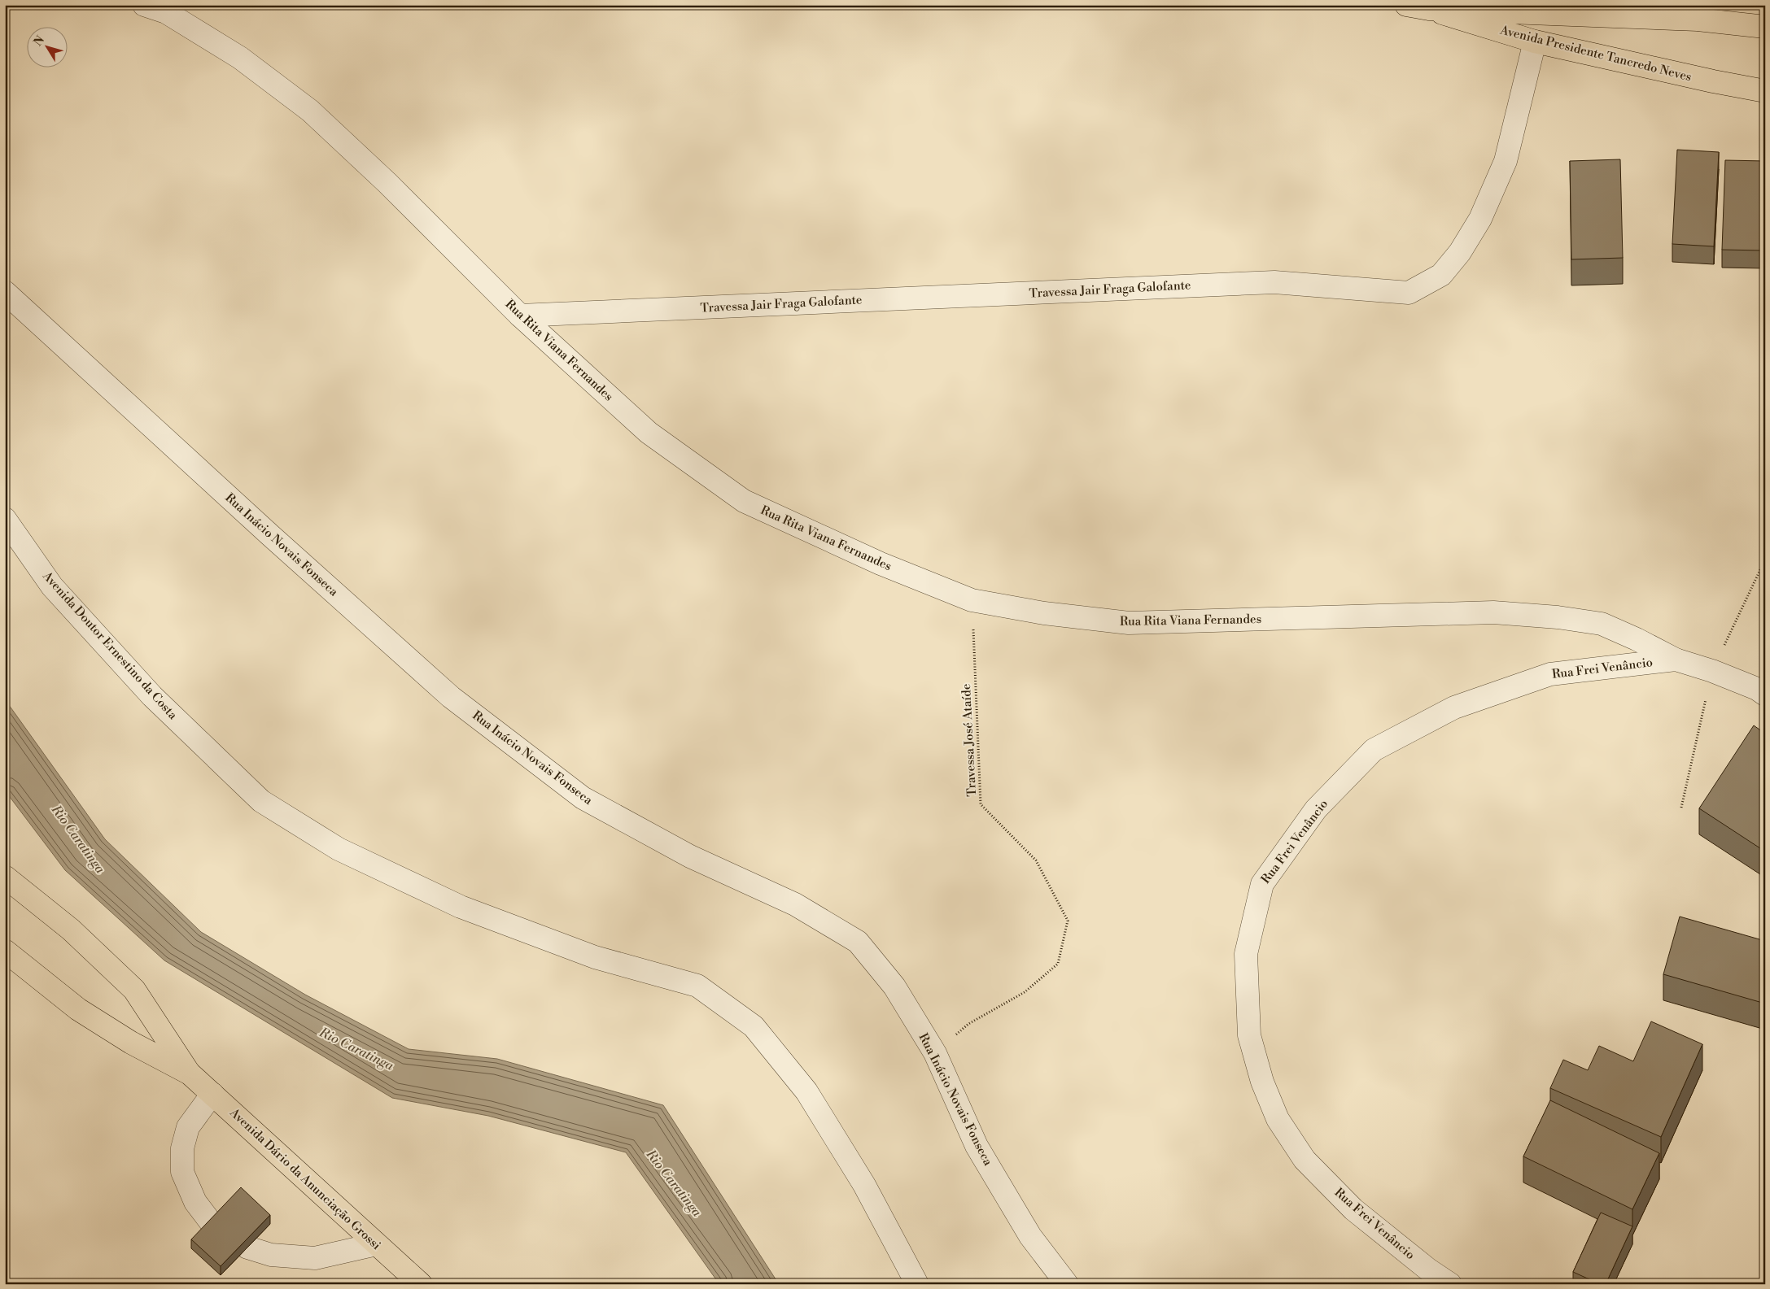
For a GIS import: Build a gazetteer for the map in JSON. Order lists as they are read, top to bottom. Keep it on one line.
{"streets":{"main road":["Avenida Presidente Tancredo Neves","Avenida Dário da Anunciação Grossi"],"street":["Travessa Jair Fraga Galofante","Rua Rita Viana Fernandes","Rua Inácio Novais Fonseca","Avenida Doutor Ernestino da Costa","Rua Frei Venâncio"],"path":["Travessa José Ataíde"]},"crossings":[["Avenida Presidente Tancredo Neves","Travessa Jair Fraga Galofante"],["Travessa Jair Fraga Galofante","Rua Rita Viana Fernandes"],["Rua Rita Viana Fernandes","Rua Frei Venâncio"],["Rua Rita Viana Fernandes","Travessa José Ataíde"],["Rua Inácio Novais Fonseca","Travessa José Ataíde"]],"water":["Rio Caratinga"],"north":"top left"}
